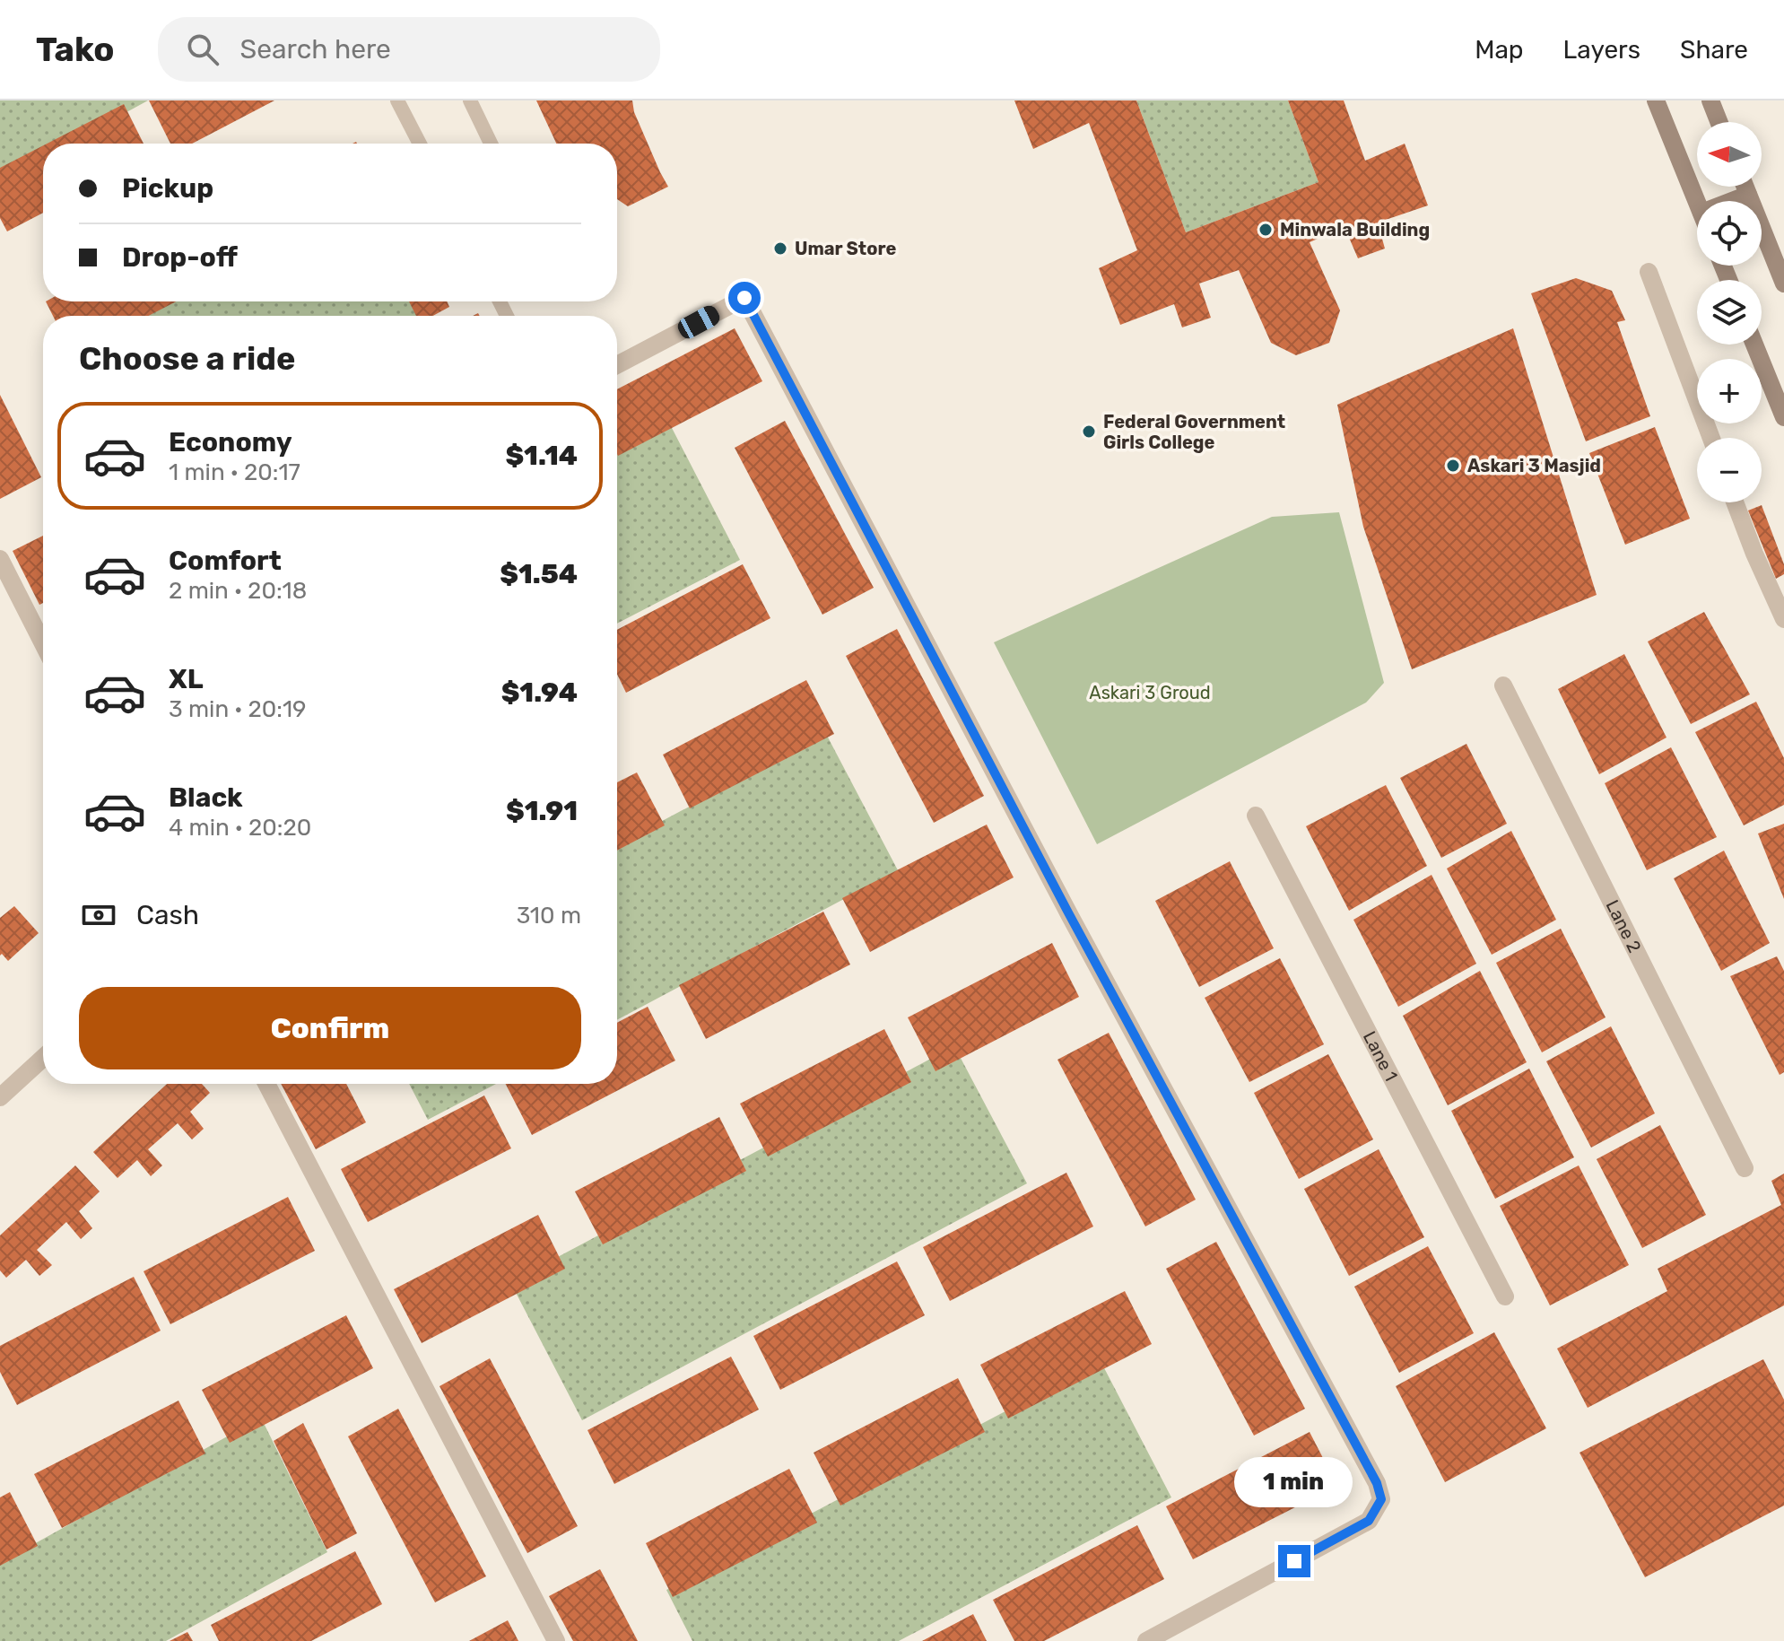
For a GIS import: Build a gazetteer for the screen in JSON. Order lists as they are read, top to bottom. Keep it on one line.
{"streets":{"street":["Lane 2","Lane 1"]},"parks":["Askari 3 Groud"],"places":["Minwala Building","Umar Store","Federal Government Girls College","Askari 3 Masjid"],"north":"left","page":{"header":"Tako","search":"Search here","nav":["Map","Layers","Share"],"map_buttons":["+","−"],"banner":["Pickup","Drop-off"],"heading":"Choose a ride","list":[{"name":"Economy","note":"1 min · 20:17","value":"$1.14"},{"name":"Comfort","note":"2 min · 20:18","value":"$1.54"},{"name":"XL","note":"3 min · 20:19","value":"$1.94"},{"name":"Black","note":"4 min · 20:20","value":"$1.91"}],"pay":["Cash","310 m"],"buttons":"Confirm","bubble":"1 min"}}
